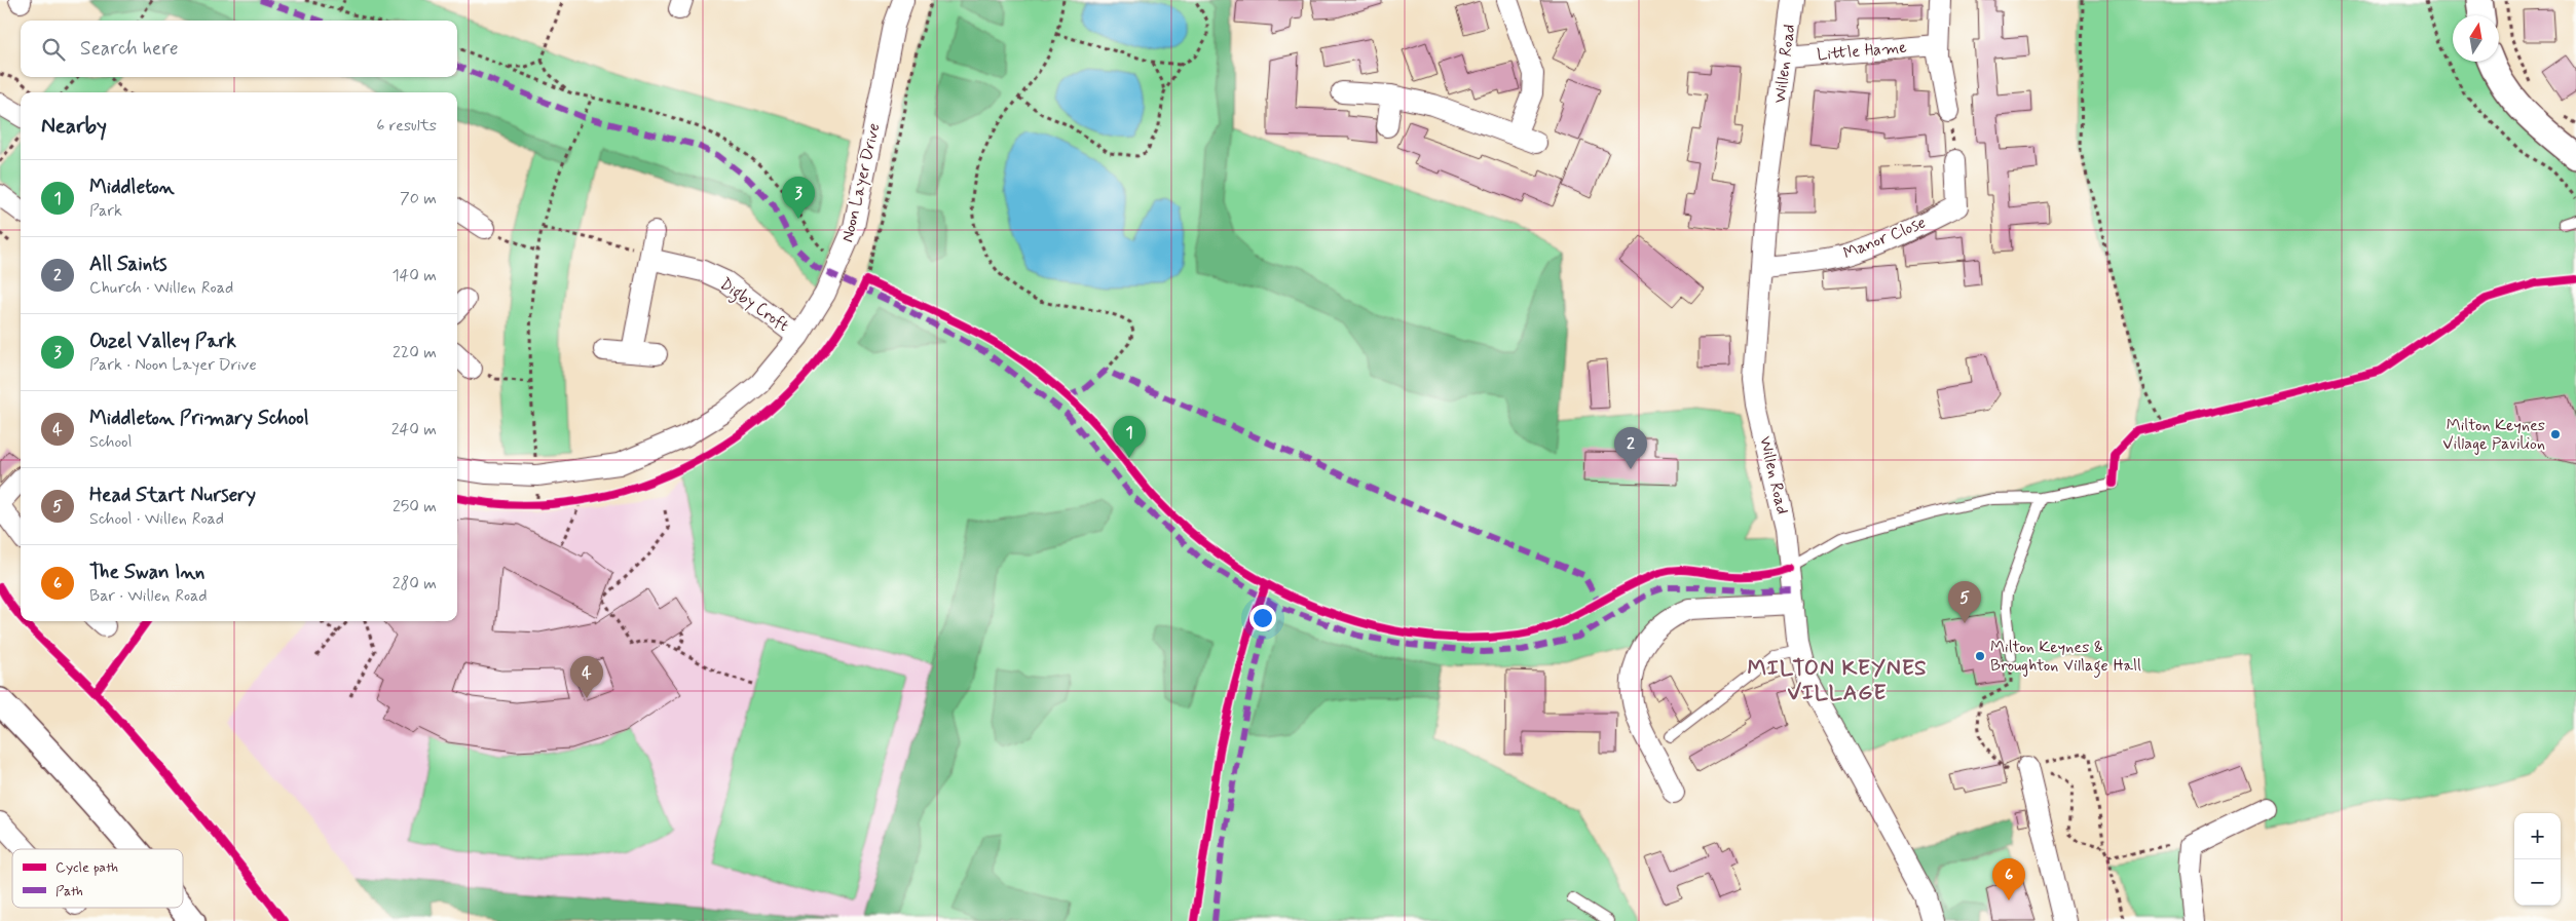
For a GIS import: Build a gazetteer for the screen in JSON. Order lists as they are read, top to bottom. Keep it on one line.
{"streets":{"street":["Little Hame","Willen Road","Noon Layer Drive","Manor Close","Digby Croft"]},"crossings":[["Little Hame","Willen Road"],["Willen Road","Manor Close"],["Noon Layer Drive","Digby Croft"]],"districts":["MILTON KEYNES VILLAGE"],"places":["Milton Keynes Village Pavilion","Milton Keynes & Broughton Village Hall"],"legend":["Cycle path","Path"],"north":"top","page":{"search":"Search here","heading":["Nearby","6 results"],"list":[{"mark":"1","name":"Middleton","note":"Park","value":"70 m"},{"mark":"2","name":"All Saints","note":"Church · Willen Road","value":"140 m"},{"mark":"3","name":"Ouzel Valley Park","note":"Park · Noon Layer Drive","value":"220 m"},{"mark":"4","name":"Middleton Primary School","note":"School","value":"240 m"},{"mark":"5","name":"Head Start Nursery","note":"School · Willen Road","value":"250 m"},{"mark":"6","name":"The Swan Inn","note":"Bar · Willen Road","value":"280 m"}],"pins":["3","1","2","5","4","6"],"map_buttons":["+","−"]}}
